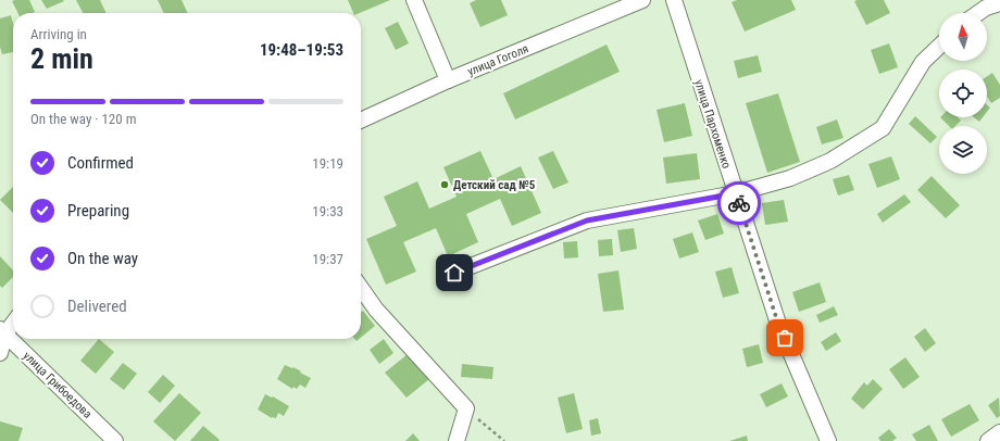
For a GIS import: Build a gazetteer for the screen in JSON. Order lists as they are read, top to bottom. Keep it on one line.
{"streets":{"street":["улица Гоголя","улица Пархоменко","улица Грибоедова"]},"places":["Детский сад №5"],"north":"top","page":{"heading":["2 min","Arriving in","19:48–19:53"],"bar":"On the way · 120 m","list":[["Confirmed","19:19"],["Preparing","19:33"],["On the way","19:37"],"Delivered"]}}
